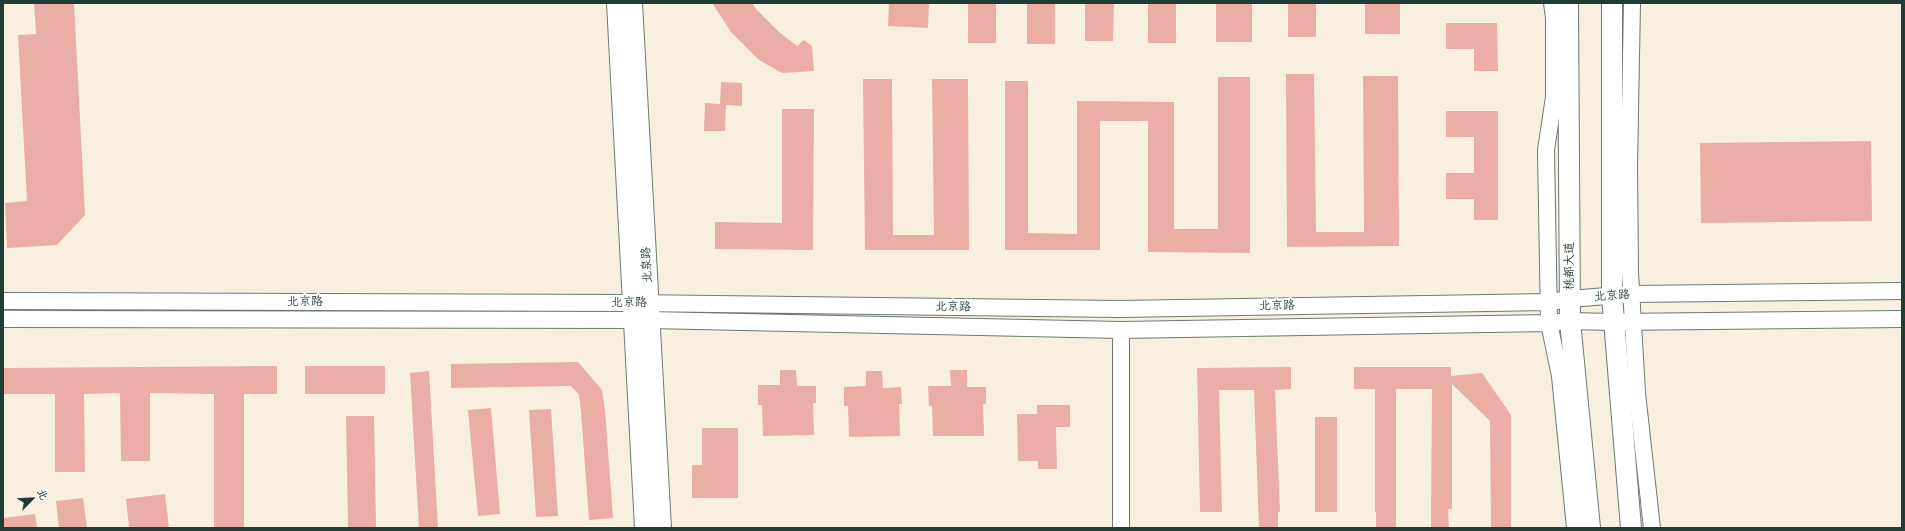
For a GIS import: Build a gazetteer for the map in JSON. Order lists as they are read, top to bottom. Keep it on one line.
{"streets":{"main road":["北泉路","桃都大道"],"street":["北京路"]},"crossings":[["北泉路","北京路"],["桃都大道","北京路"]],"north":"top right"}
